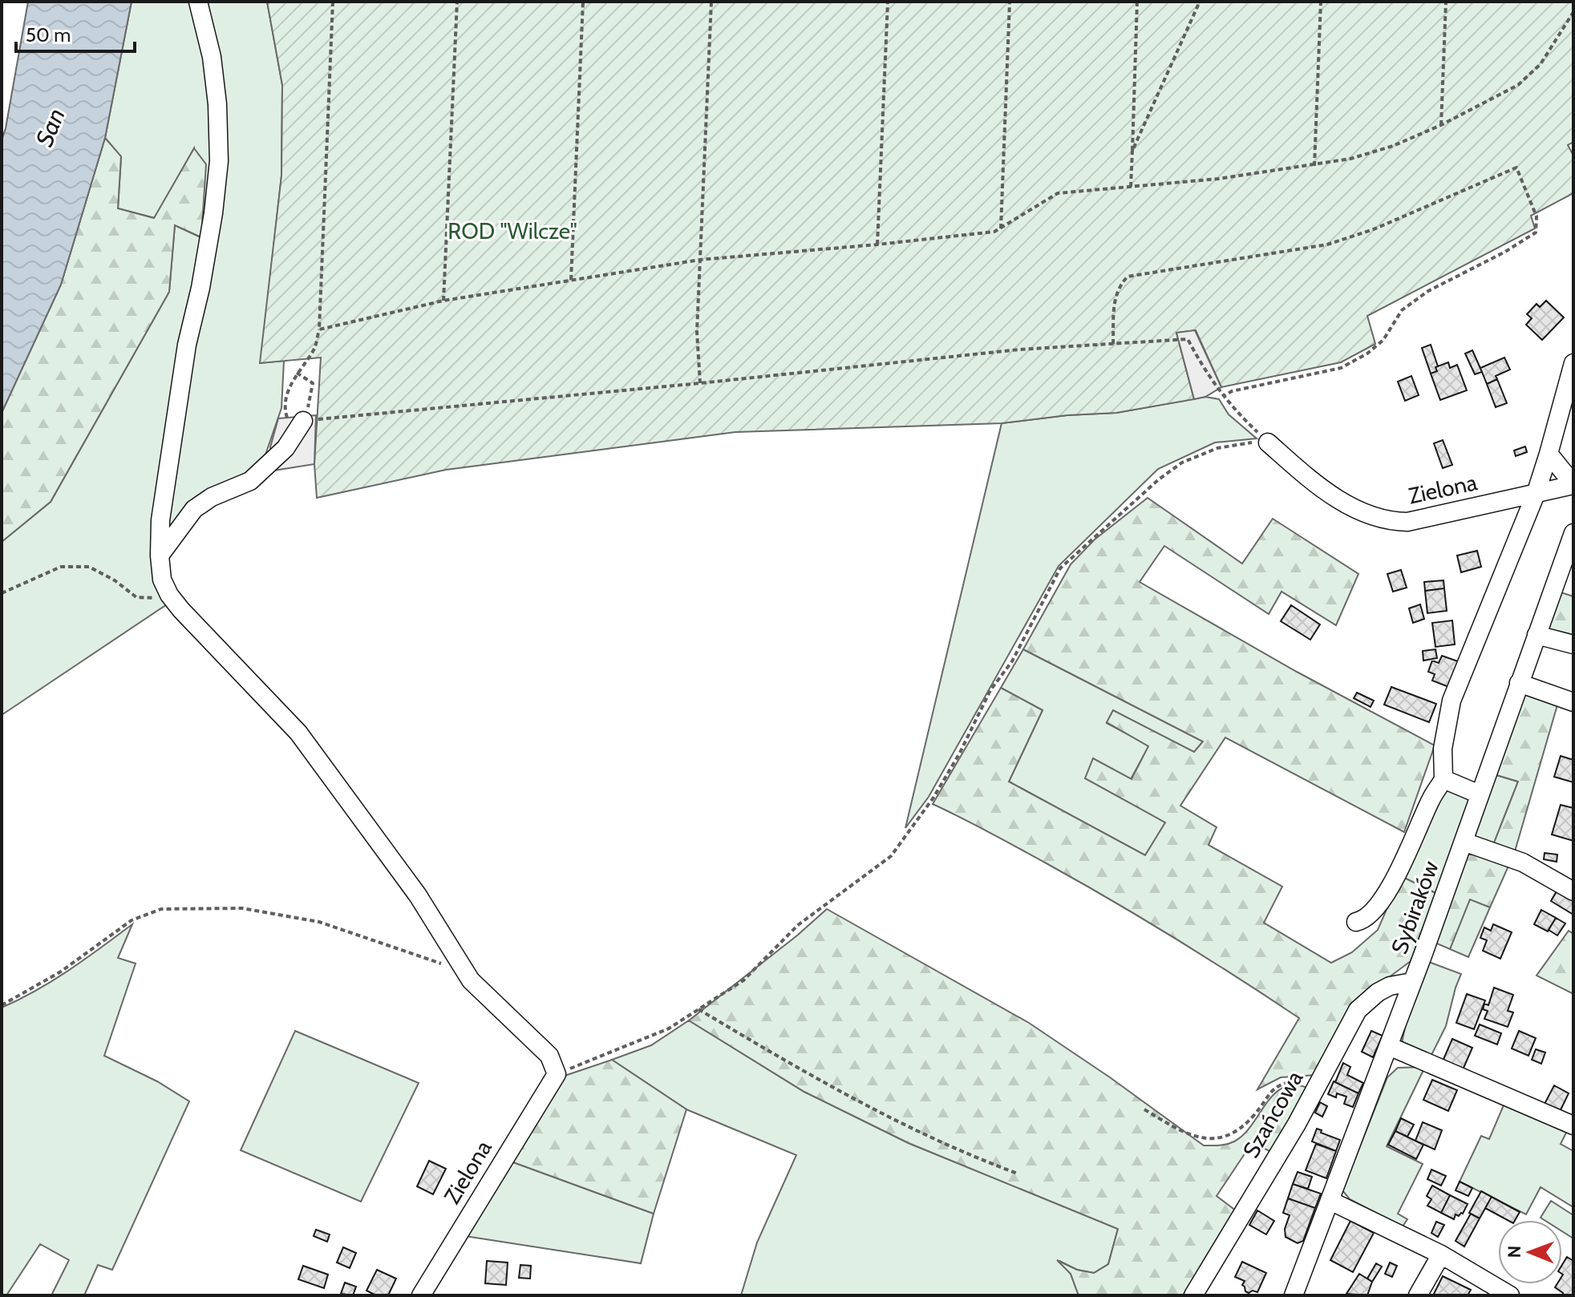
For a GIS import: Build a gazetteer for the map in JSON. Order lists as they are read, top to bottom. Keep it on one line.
{"streets":{"street":["Zielona","Sybiraków","Szańcowa"]},"crossings":[["Sybiraków","Szańcowa"]],"water":["San"],"parks":["ROD \"Wilcze\""],"scale_bar":"50 m","north":"left"}
